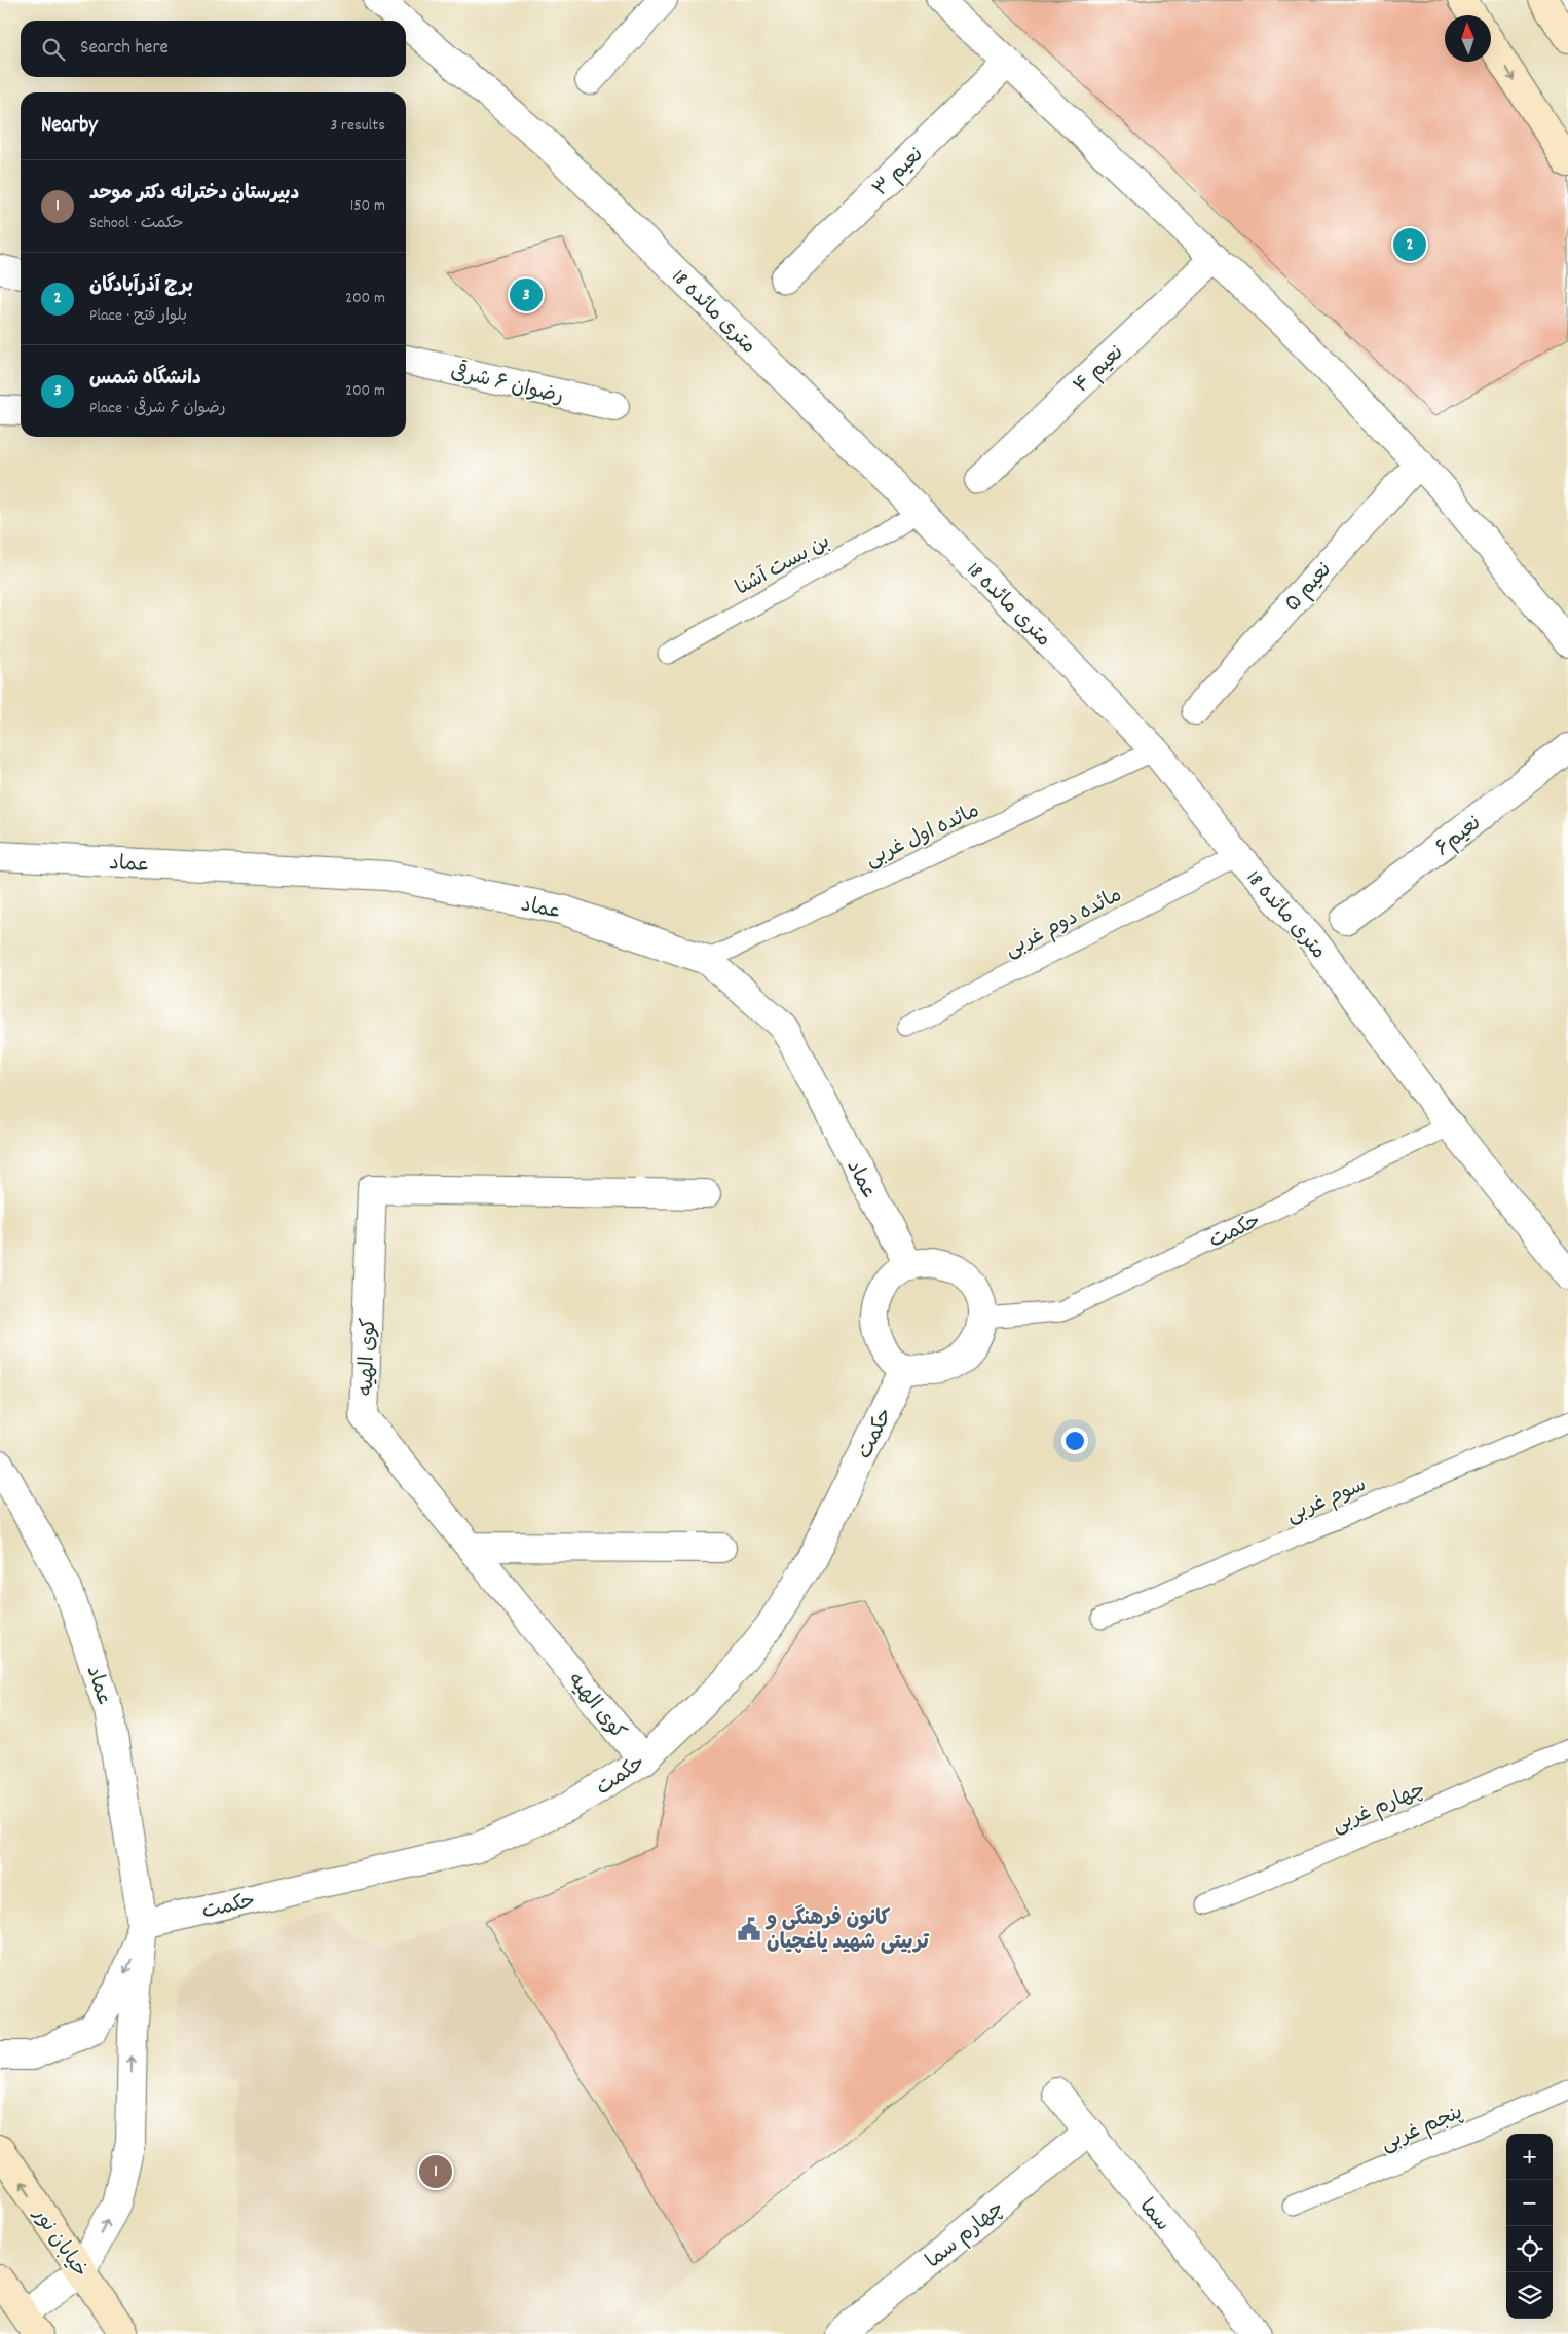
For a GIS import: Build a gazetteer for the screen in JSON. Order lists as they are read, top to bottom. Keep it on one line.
{"streets":{"main road":["خیابان نور"],"street":["نعیم ۳","18 متری مائده","نعیم ۴","رضوان ۶ شرقی","نعیم ۵","نعیم۶","عماد","حکمت","کوی الهیه","سما","چهارم سما"],"lane":["بن بست آشنا","مائده اول غربی","مائده دوم غربی","سوم غربی","چهارم غربی","پنجم غربی"]},"crossings":[["18 متری مائده","بن بست آشنا"],["18 متری مائده","مائده اول غربی"],["18 متری مائده","مائده دوم غربی"],["18 متری مائده","حکمت"],["مائده اول غربی","عماد"],["عماد","حکمت"],["حکمت","کوی الهیه"],["سما","چهارم سما"]],"one_way":["خیابان نور"],"places":{"public building":["کانون فرهنگی و تربیتی شهید یاغچیان"]},"north":"top","page":{"search":"Search here","heading":["Nearby","3 results"],"list":[{"mark":"1","name":"دبیرستان دخترانه دکتر موحد","note":"School · حکمت","value":"150 m"},{"mark":"2","name":"برج آذرآبادگان","note":"Place · بلوار فتح","value":"200 m"},{"mark":"3","name":"دانشگاه شمس","note":"Place · رضوان ۶ شرقی","value":"200 m"}],"pins":["2","3","1"],"map_buttons":["+","−"]}}
